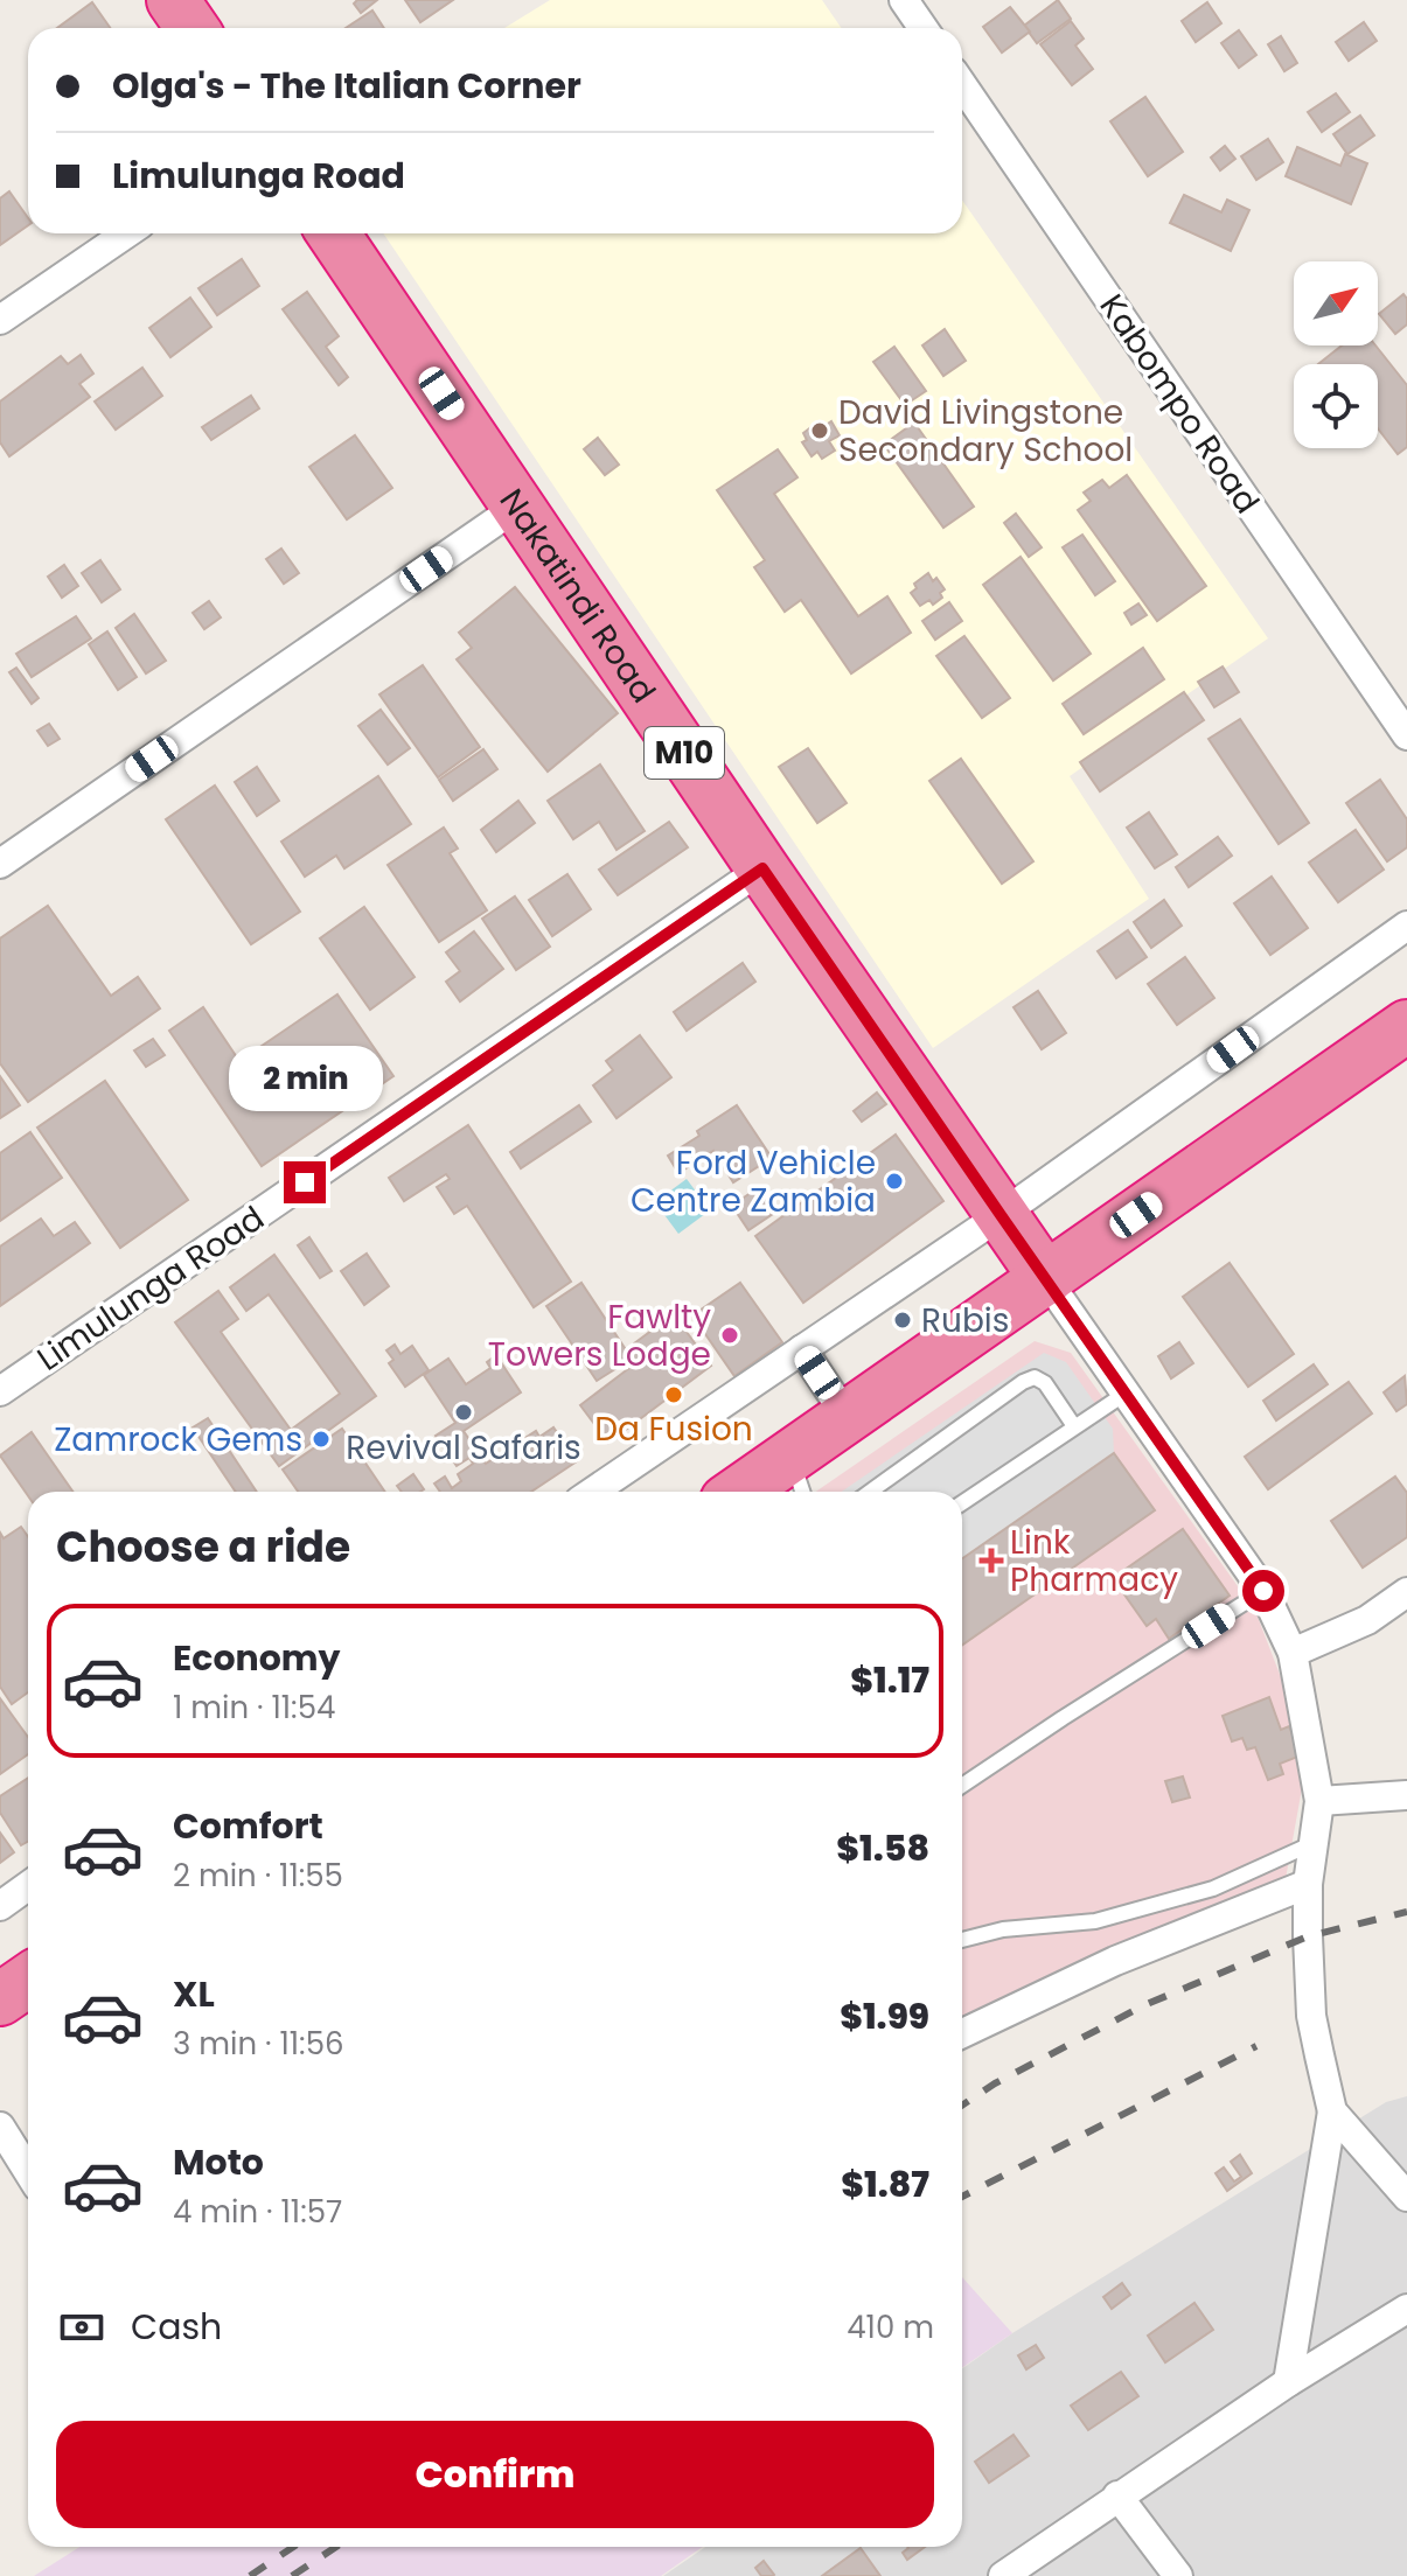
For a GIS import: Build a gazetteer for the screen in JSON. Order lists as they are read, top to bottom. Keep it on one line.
{"streets":{"highway":["Nakatindi Road","M10"],"street":["Kabompo Road","Limulunga Road"]},"crossings":[["Nakatindi Road","Limulunga Road"]],"places":{"other":["David Livingstone Secondary School","Ford Vehicle Centre Zambia","Rubis","Fawlty Towers Lodge","Da Fusion","Revival Safaris","Zamrock Gems"],"health":["Link Pharmacy"]},"north":"top right","page":{"banner":["Olga's - The Italian Corner","Limulunga Road"],"bubble":"2 min","heading":"Choose a ride","list":[{"name":"Economy","note":"1 min · 11:54","value":"$1.17"},{"name":"Comfort","note":"2 min · 11:55","value":"$1.58"},{"name":"XL","note":"3 min · 11:56","value":"$1.99"},{"name":"Moto","note":"4 min · 11:57","value":"$1.87"}],"pay":["Cash","410 m"],"buttons":"Confirm"}}
